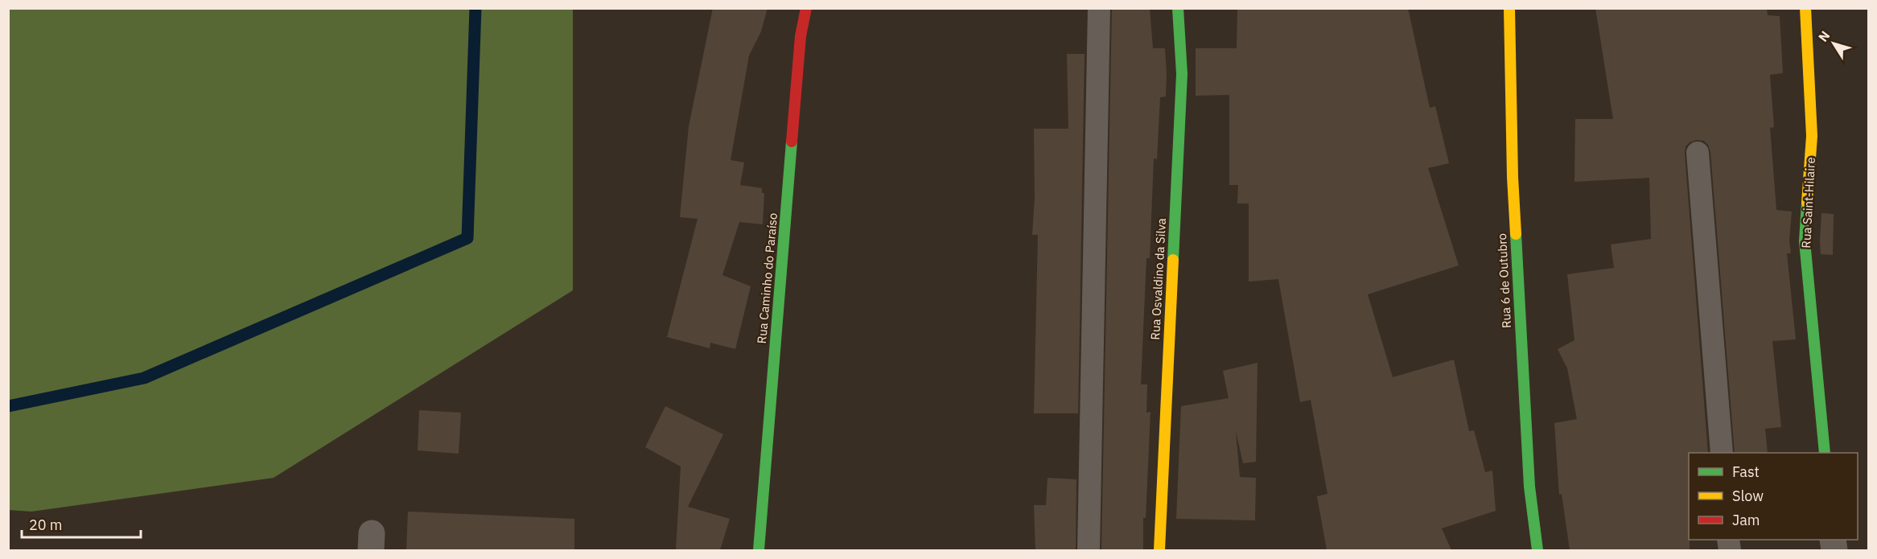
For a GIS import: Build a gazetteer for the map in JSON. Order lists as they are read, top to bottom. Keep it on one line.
{"streets":{"street":["Rua Saint-Hilaire","Rua Caminho do Paraíso","Rua Osvaldino da Silva","Rua 6 de Outubro"]},"legend":["Fast","Slow","Jam"],"scale_bar":"20 m","north":"top left"}
